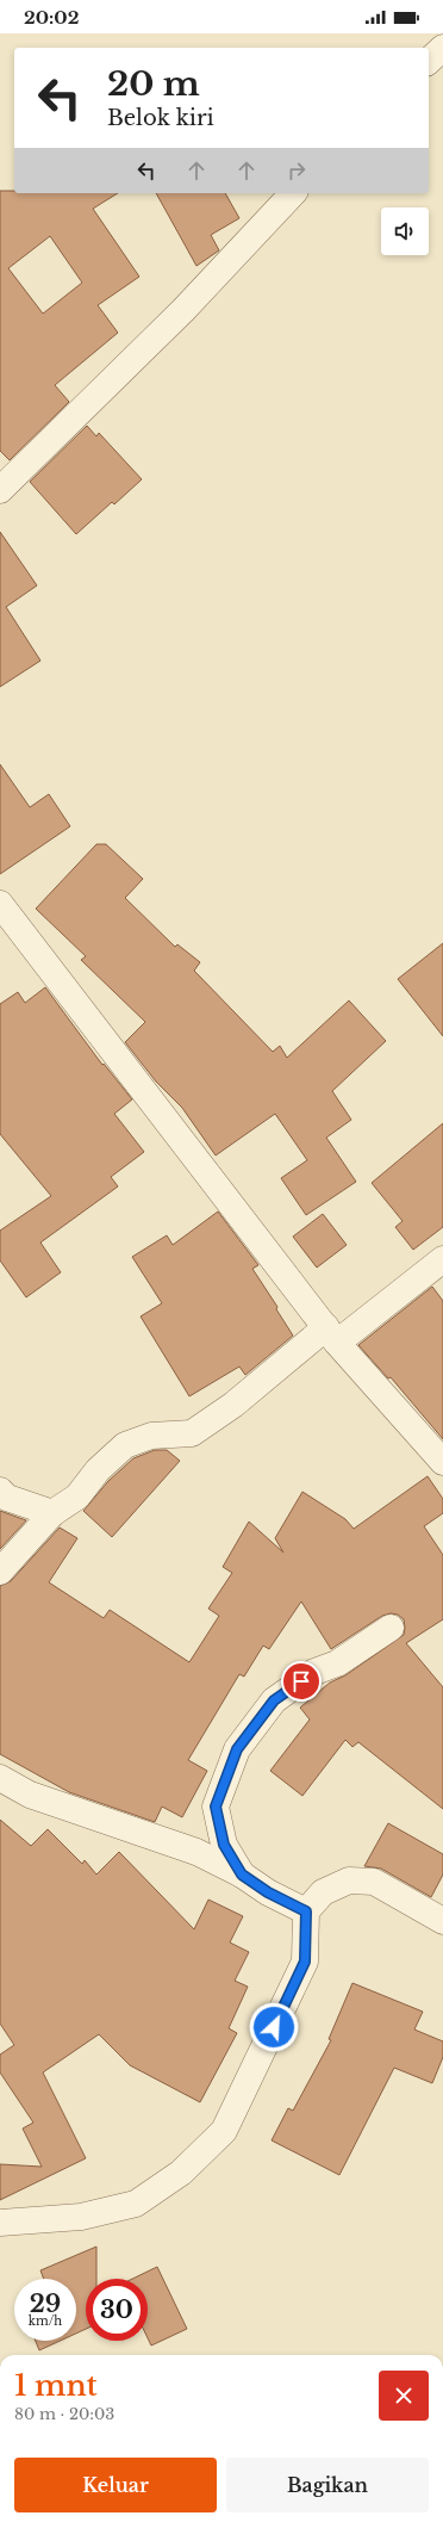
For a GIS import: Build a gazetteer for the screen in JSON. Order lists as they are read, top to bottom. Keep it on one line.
{"page":{"status":"20:02","turn":["20 m","Belok kiri"],"speed":"29 km/h","limit":"30","heading":["1 mnt","80 m · 20:03"],"buttons":["Keluar","Bagikan"]}}
